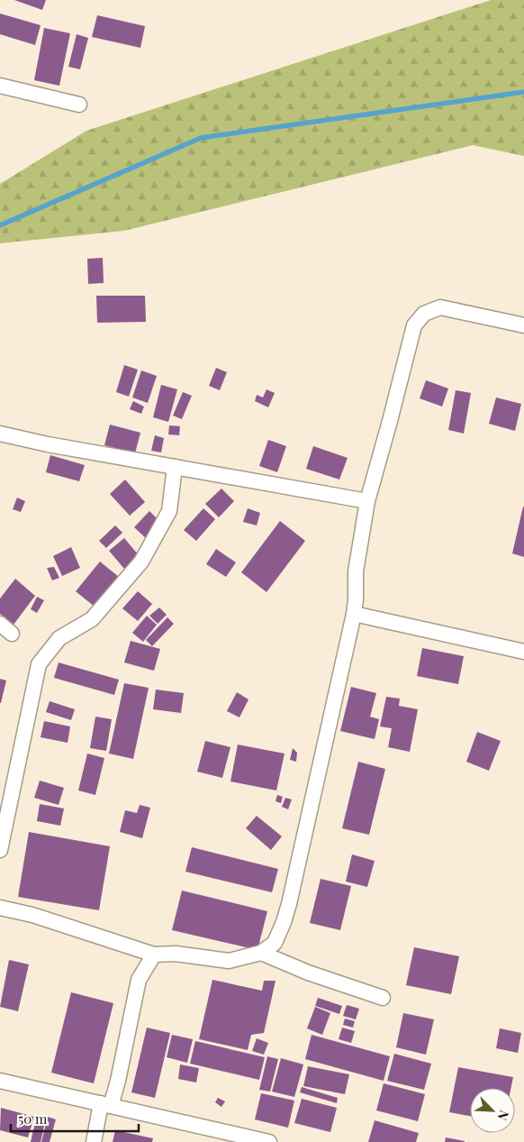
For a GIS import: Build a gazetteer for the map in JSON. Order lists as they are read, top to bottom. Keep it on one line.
{"scale_bar":"50 m","north":"bottom right"}
